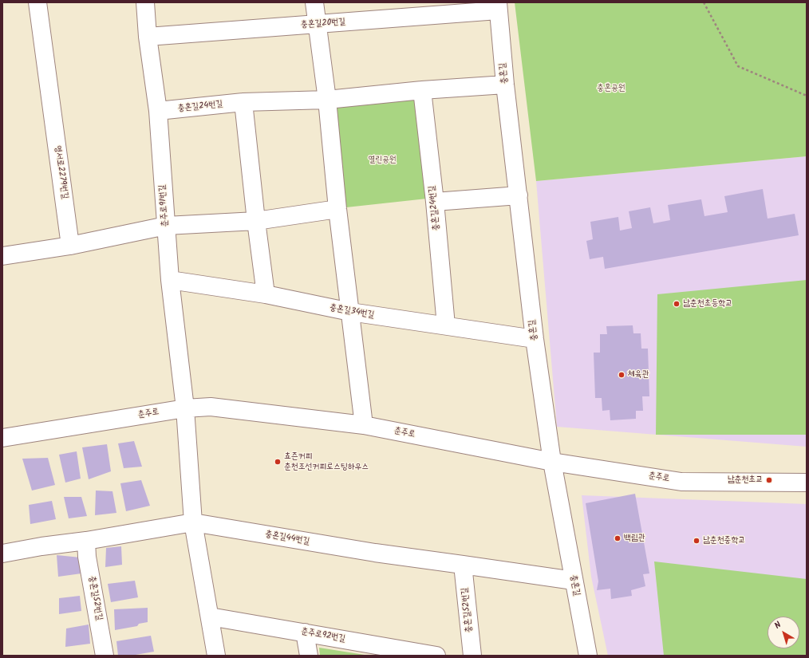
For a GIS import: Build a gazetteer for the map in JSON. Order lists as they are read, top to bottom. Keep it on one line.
{"streets":{"street":["충혼길20번길","충혼길","충혼길24번길","영서로2279번길","춘주로91번길","충혼길34번길","춘주로","충혼길44번길","충혼길52번길","춘주로92번길"]},"crossings":[["충혼길20번길","충혼길"],["충혼길20번길","춘주로91번길"],["충혼길","충혼길24번길"],["충혼길","충혼길34번길"],["충혼길","춘주로"],["충혼길","충혼길44번길"],["충혼길24번길","춘주로91번길"],["충혼길24번길","충혼길34번길"],["춘주로91번길","충혼길34번길"],["춘주로91번길","춘주로"],["충혼길44번길","충혼길52번길"]],"parks":["충혼공원","열린공원"],"places":["남춘천초등학교","체육관","쵸즌커피 춘천조선커피로스팅하우스","남춘천초교","백림관","남춘천중학교"],"north":"top left"}
